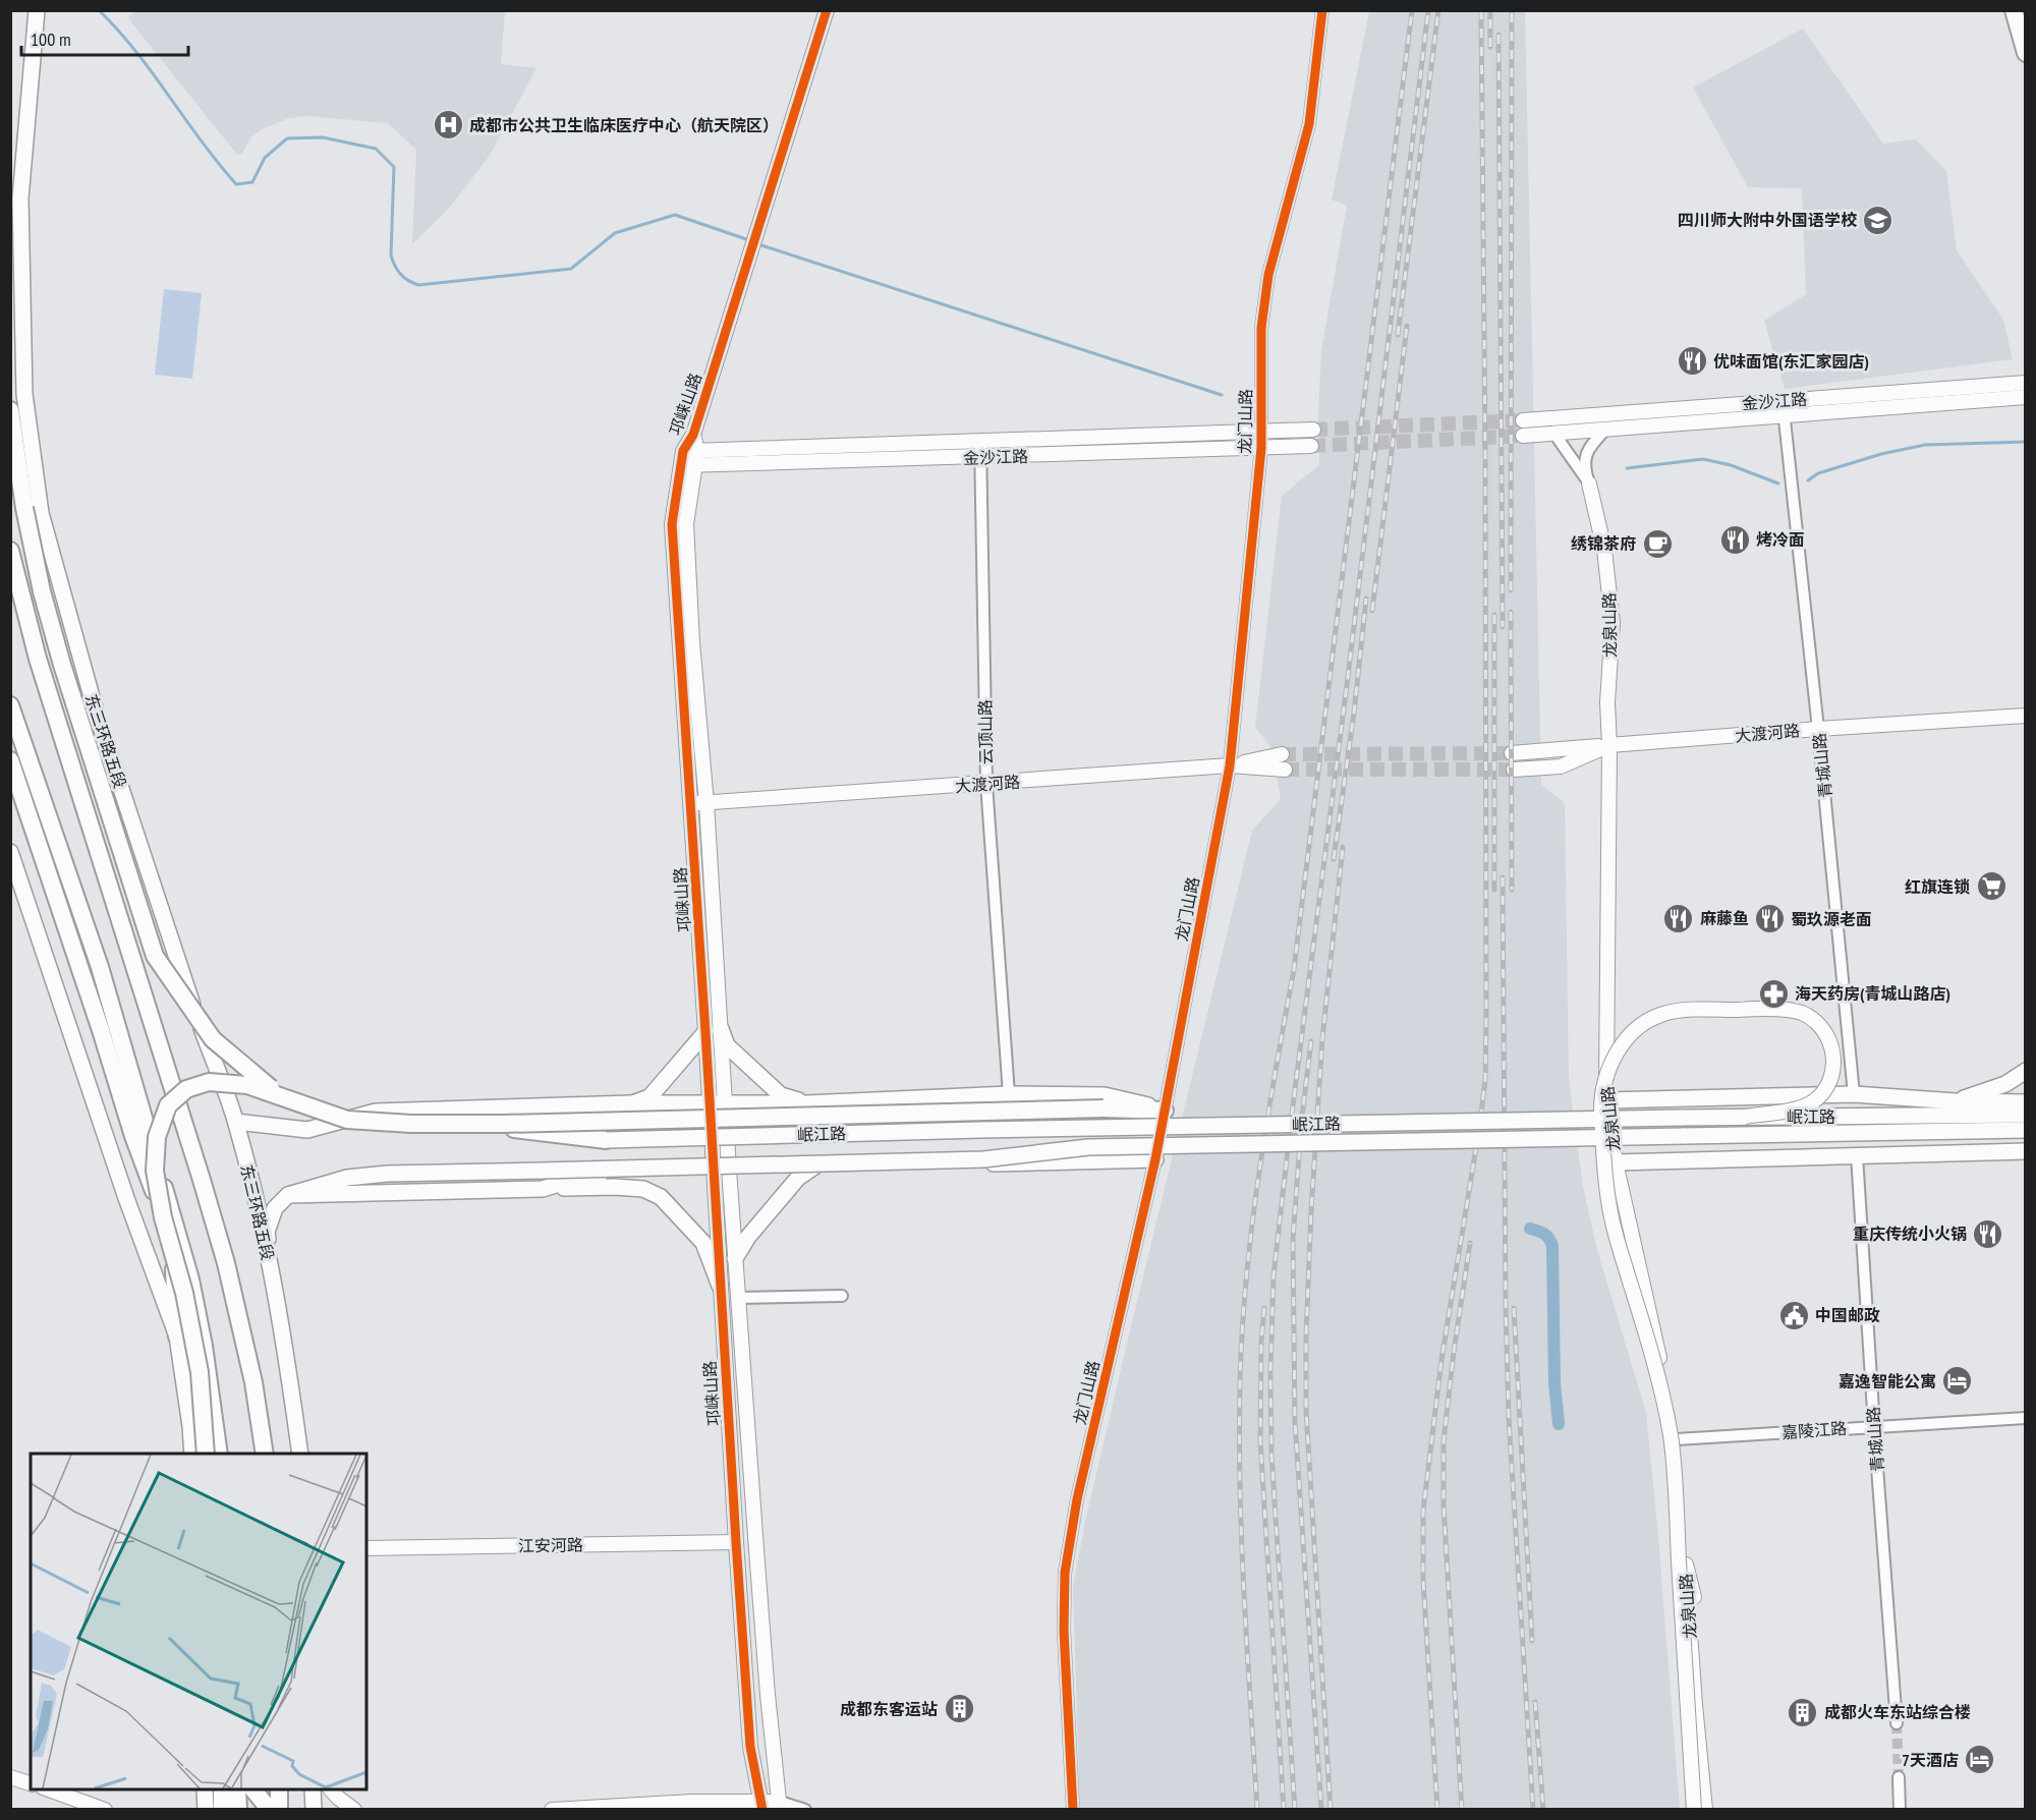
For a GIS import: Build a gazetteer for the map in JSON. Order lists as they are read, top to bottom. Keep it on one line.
{"streets":{"main road":["东三环路五段","岷江路"],"street":["金沙江路","邛崃山路","龙门山路","龙泉山路","云顶山路","大渡河路","青城山路","嘉陵江路","江安河路"]},"crossings":[["金沙江路","邛崃山路"],["金沙江路","龙门山路"],["金沙江路","龙泉山路"],["金沙江路","云顶山路"],["金沙江路","青城山路"],["邛崃山路","大渡河路"],["邛崃山路","江安河路"],["龙门山路","大渡河路"],["龙泉山路","大渡河路"],["龙泉山路","岷江路"],["龙泉山路","嘉陵江路"],["云顶山路","大渡河路"],["大渡河路","青城山路"],["青城山路","岷江路"],["青城山路","嘉陵江路"]],"places":{"hospital":["成都市公共卫生临床医疗中心（航天院区）"],"school or university":["四川师大附中外国语学校"],"restaurant":["优味面馆(东汇家园店)","烤冷面","麻藤鱼","蜀玖源老面","重庆传统小火锅"],"cafe":["绣锦茶府"],"supermarket":["红旗连锁"],"pharmacy":["海天药房(青城山路店)"],"public building":["中国邮政"],"hotel":["嘉逸智能公寓","7天酒店"],"building":["成都东客运站","成都火车东站综合楼"]},"scale_bar":"100 m"}
